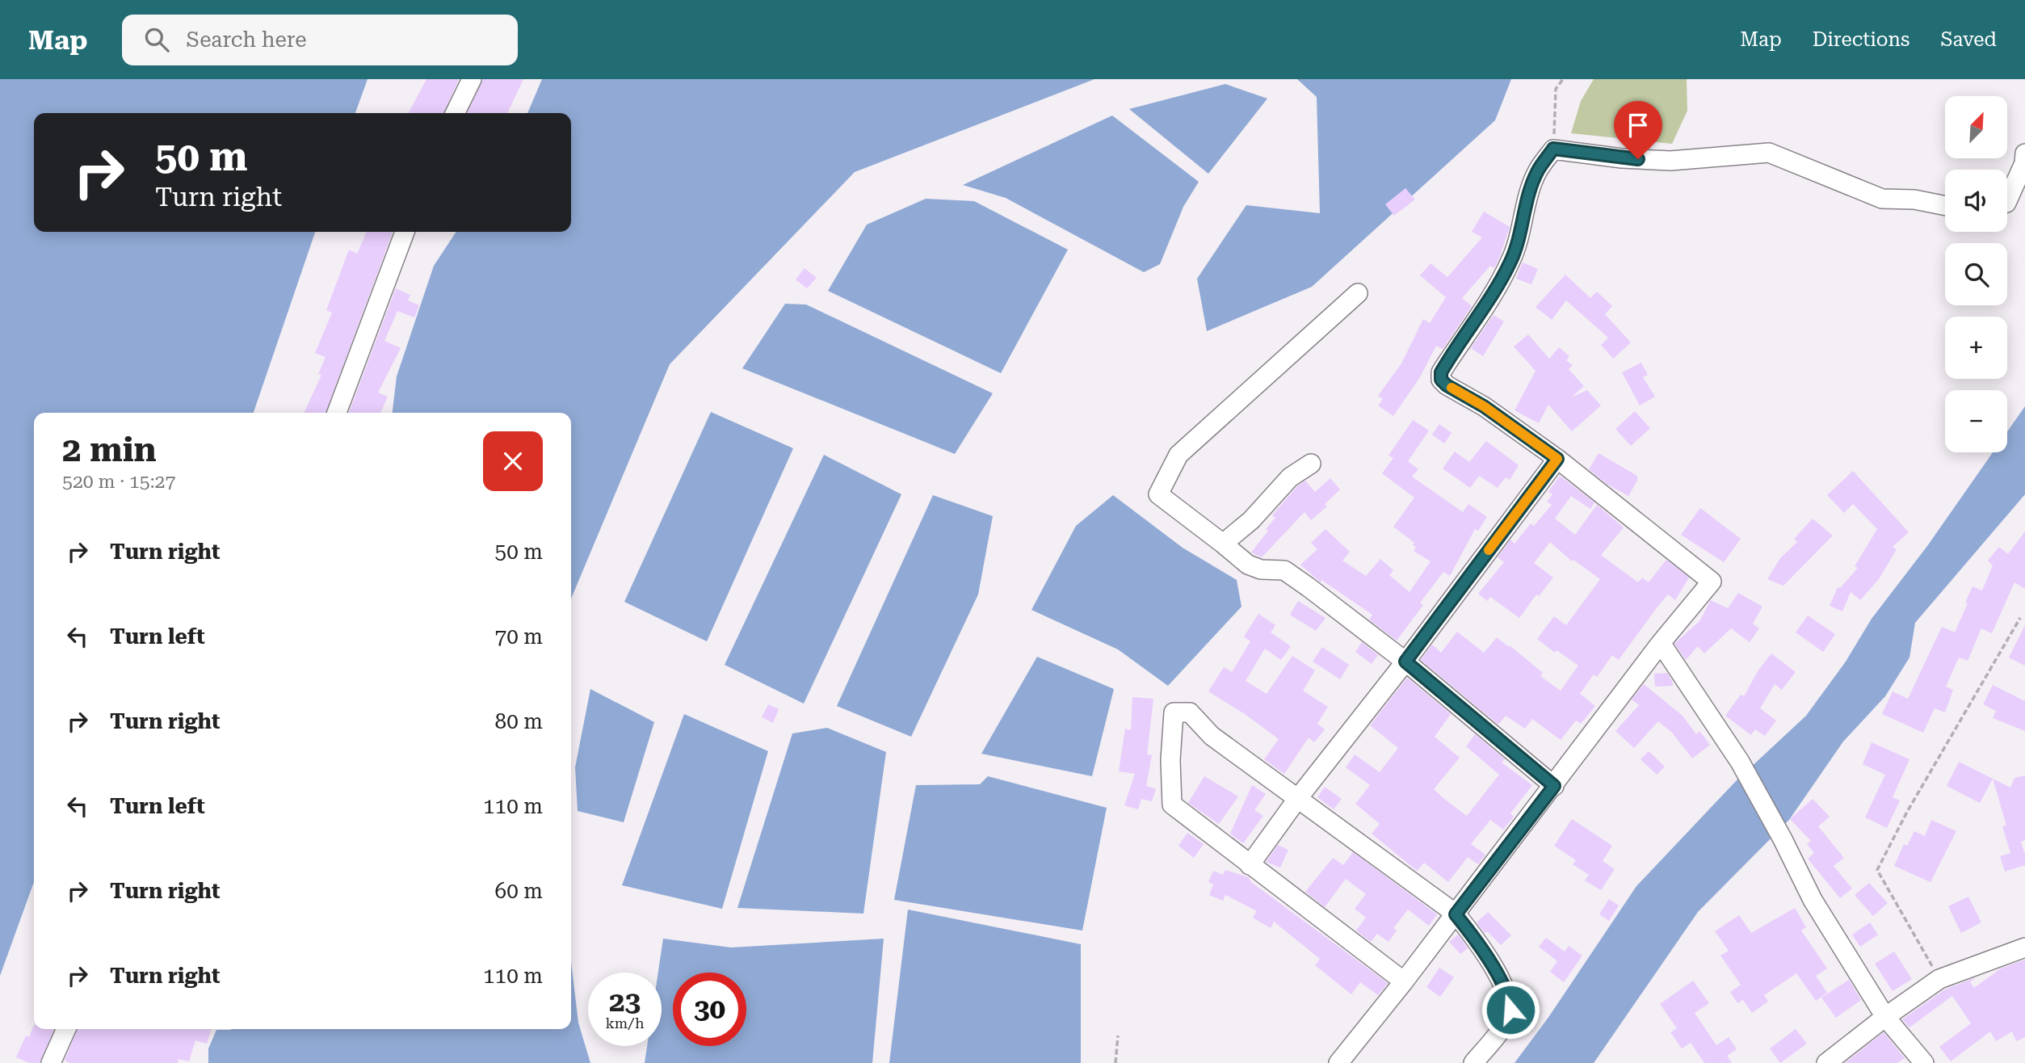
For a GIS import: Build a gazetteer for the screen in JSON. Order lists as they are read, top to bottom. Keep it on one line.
{"north":"top right","page":{"header":"Map","search":"Search here","nav":["Map","Directions","Saved"],"map_buttons":["+","−"],"turn":["50 m","Turn right"],"heading":["2 min","520 m · 15:27"],"list":[{"name":"Turn right","value":"50 m"},{"name":"Turn left","value":"70 m"},{"name":"Turn right","value":"80 m"},{"name":"Turn left","value":"110 m"},{"name":"Turn right","value":"60 m"},{"name":"Turn right","value":"110 m"}],"speed":"23 km/h","limit":"30"}}
